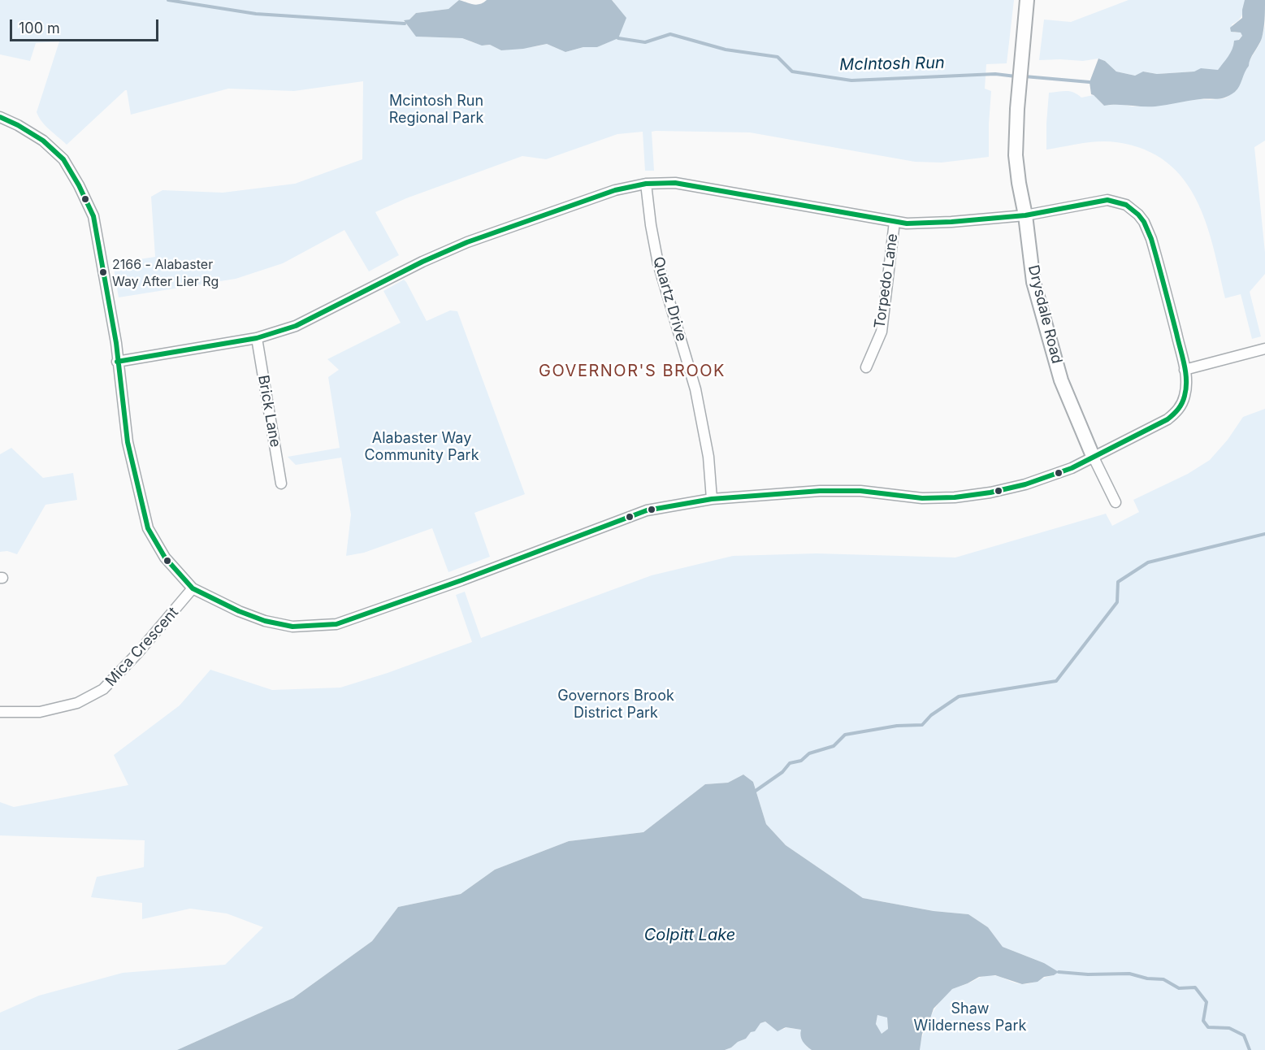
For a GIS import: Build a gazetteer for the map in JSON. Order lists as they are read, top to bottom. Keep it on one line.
{"streets":{"street":["Torpedo Lane","Quartz Drive","Drysdale Road","Brick Lane","Mica Crescent"]},"districts":["GOVERNOR'S BROOK"],"water":["McIntosh Run","Colpitt Lake"],"parks":["Mcintosh Run Regional Park","Alabaster Way Community Park","Governors Brook District Park","Shaw Wilderness Park"],"places":["2166 - Alabaster Way After Lier Rg"],"scale_bar":"100 m"}
